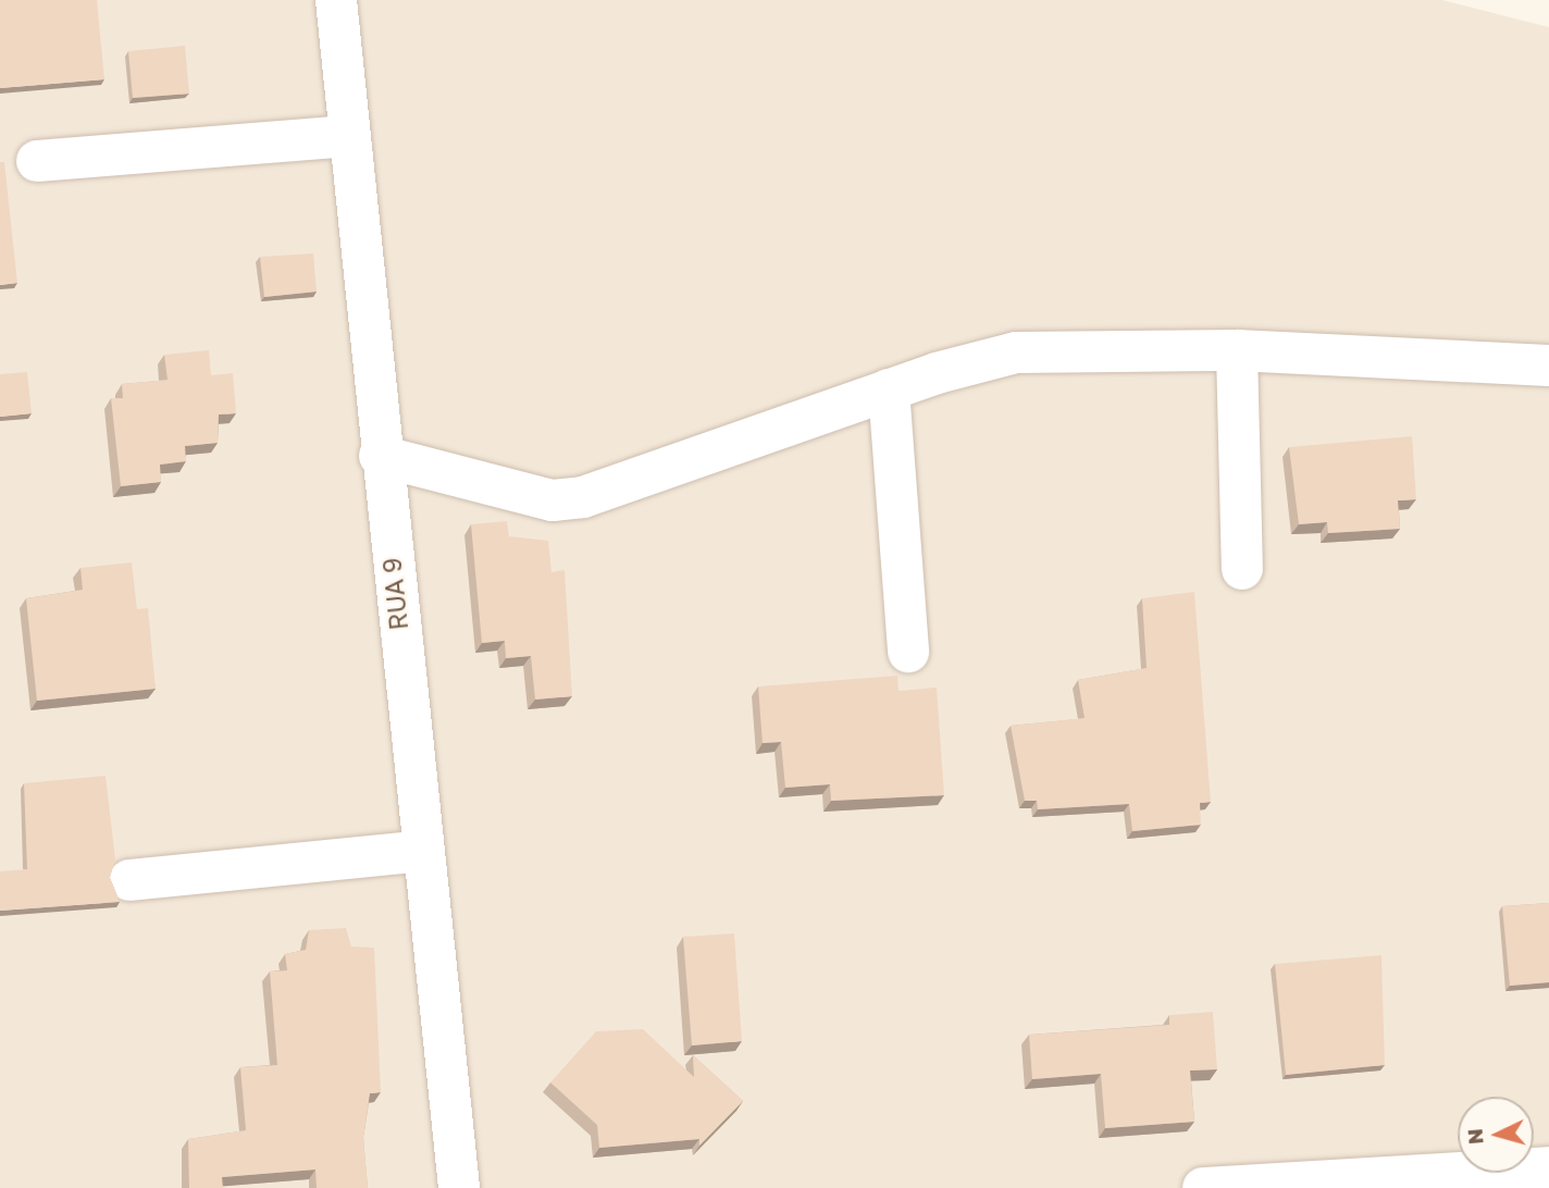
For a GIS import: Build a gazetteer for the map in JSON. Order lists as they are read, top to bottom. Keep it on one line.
{"streets":{"street":["RUA 9"]},"north":"left"}
